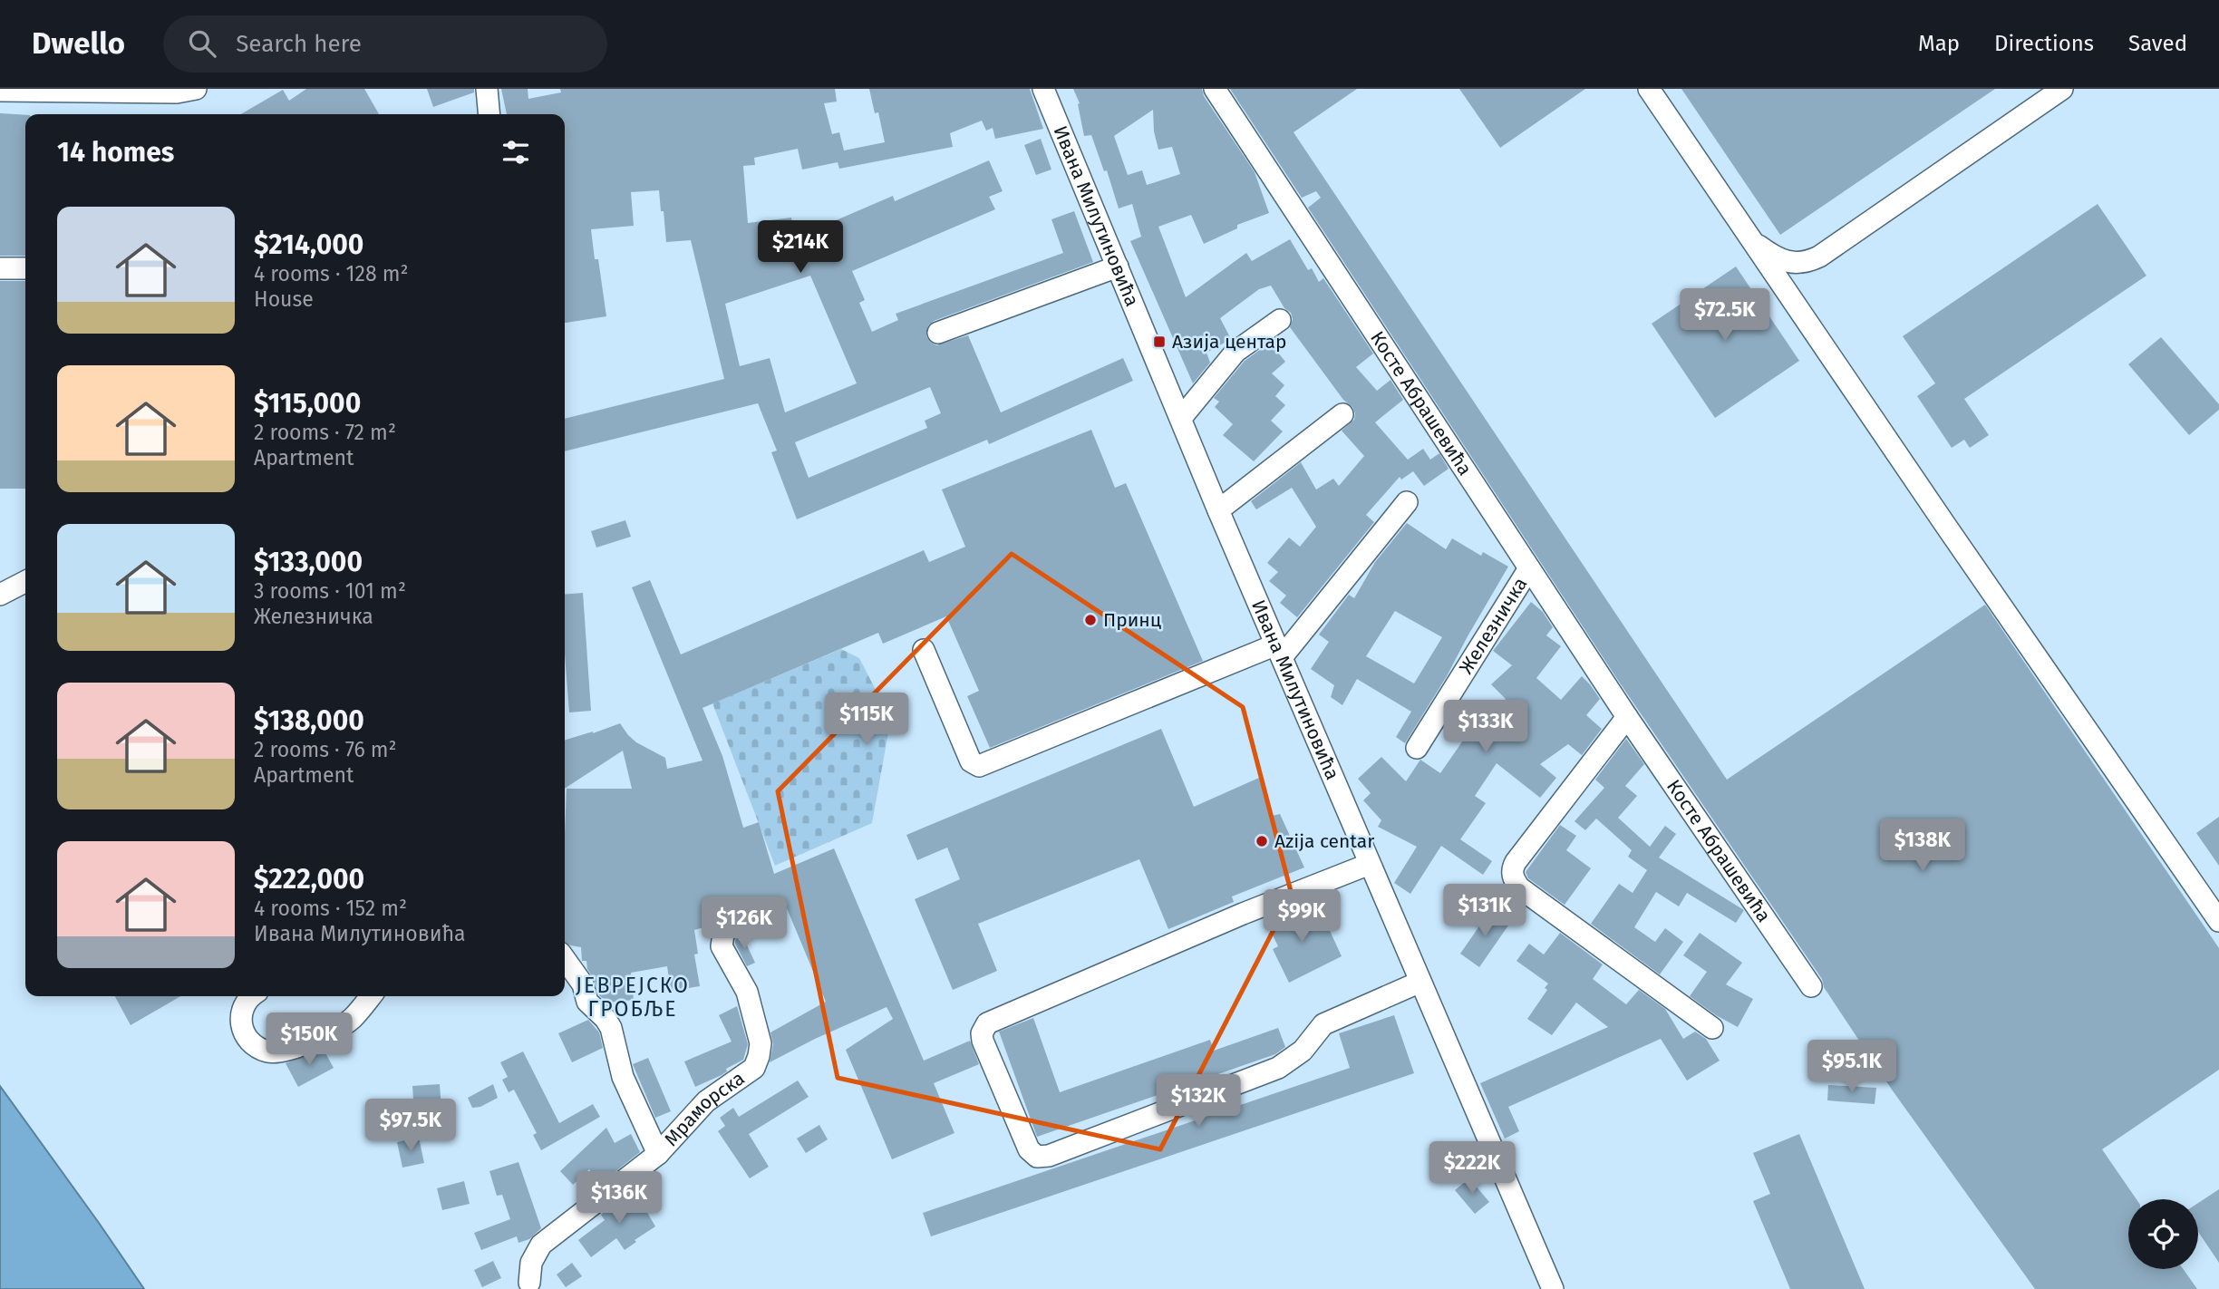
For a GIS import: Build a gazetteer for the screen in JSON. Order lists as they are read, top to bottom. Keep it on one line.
{"streets":{"street":["Ивана Милутиновића","Косте Абрашевића","Железничка","Мраморска"]},"crossings":[["Косте Абрашевића","Железничка"]],"districts":["ЈЕВРЕЈСКО ГРОБЉЕ"],"places":{"transit":["Азија центар"],"other":["Принц","Azija centar"]},"page":{"header":"Dwello","search":"Search here","nav":["Map","Directions","Saved"],"heading":"14 homes","list":[{"name":"$214,000","note":"4 rooms · 128 m² · House"},{"name":"$115,000","note":"2 rooms · 72 m² · Apartment"},{"name":"$133,000","note":"3 rooms · 101 m² · Железничка"},{"name":"$138,000","note":"2 rooms · 76 m² · Apartment"},{"name":"$222,000","note":"4 rooms · 152 m² · Ивана Милутиновића"}],"price":["$214K","$72.5K","$115K","$133K","$138K","$131K","$99K","$126K","$150K","$95.1K","$132K","$97.5K","$222K","$136K"]}}
